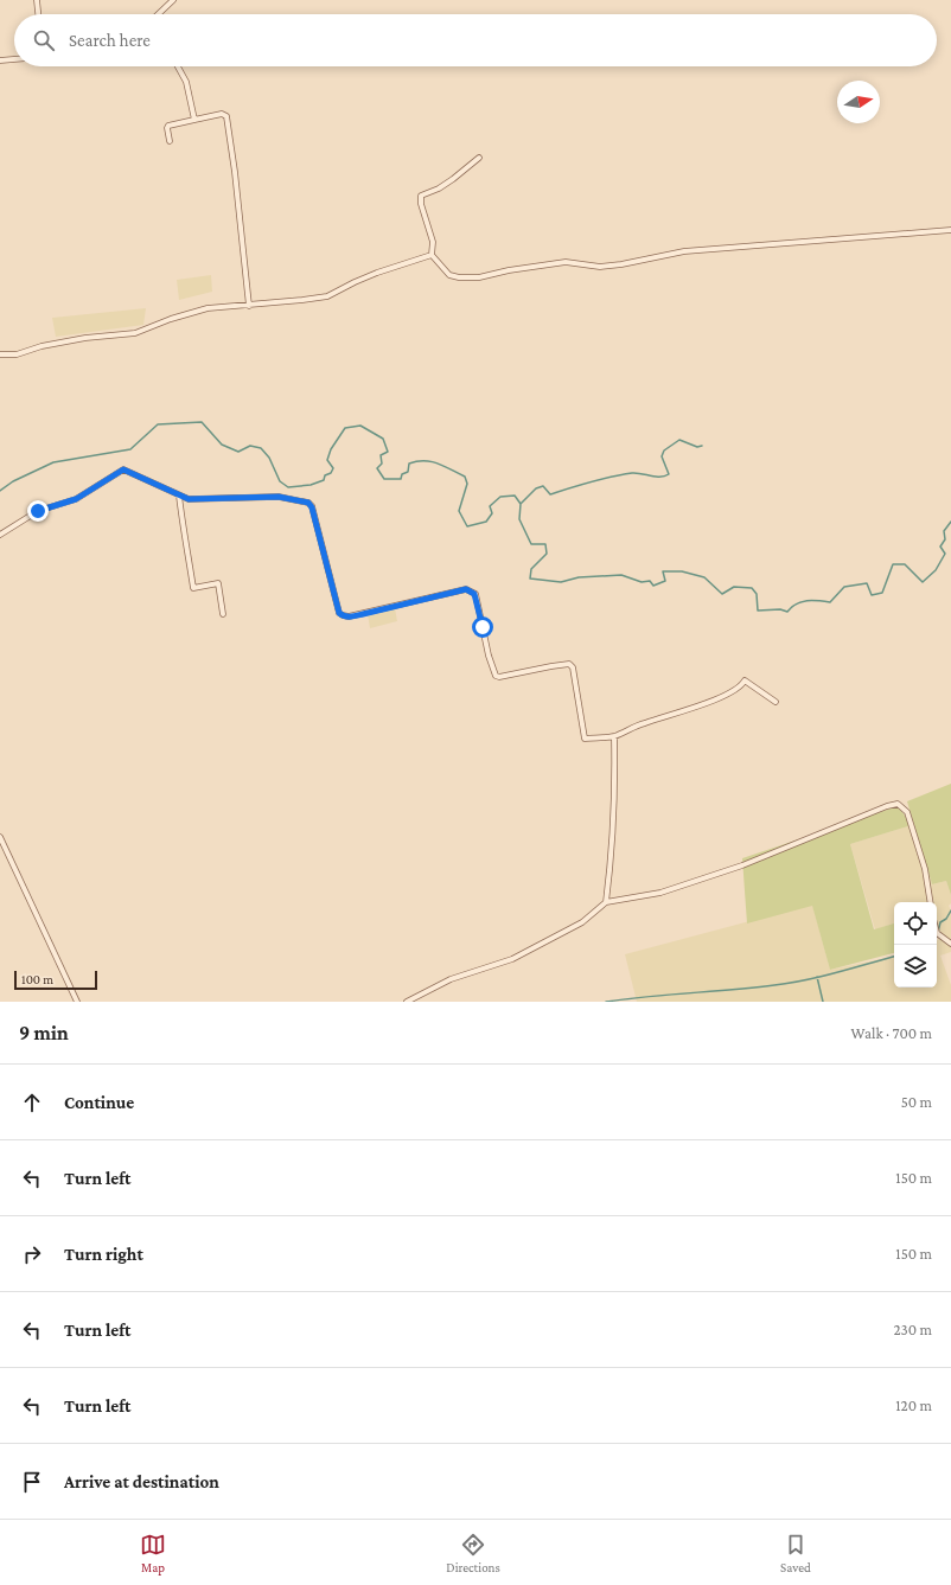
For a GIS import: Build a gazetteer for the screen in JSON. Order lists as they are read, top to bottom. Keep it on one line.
{"scale_bar":"100 m","north":"right","page":{"search":"Search here","scale":"100 m","heading":["9 min","Walk · 700 m"],"list":[["Continue","50 m"],["Turn left","150 m"],["Turn right","150 m"],["Turn left","230 m"],["Turn left","120 m"],"Arrive at destination"],"nav":["Map","Directions","Saved"]}}
